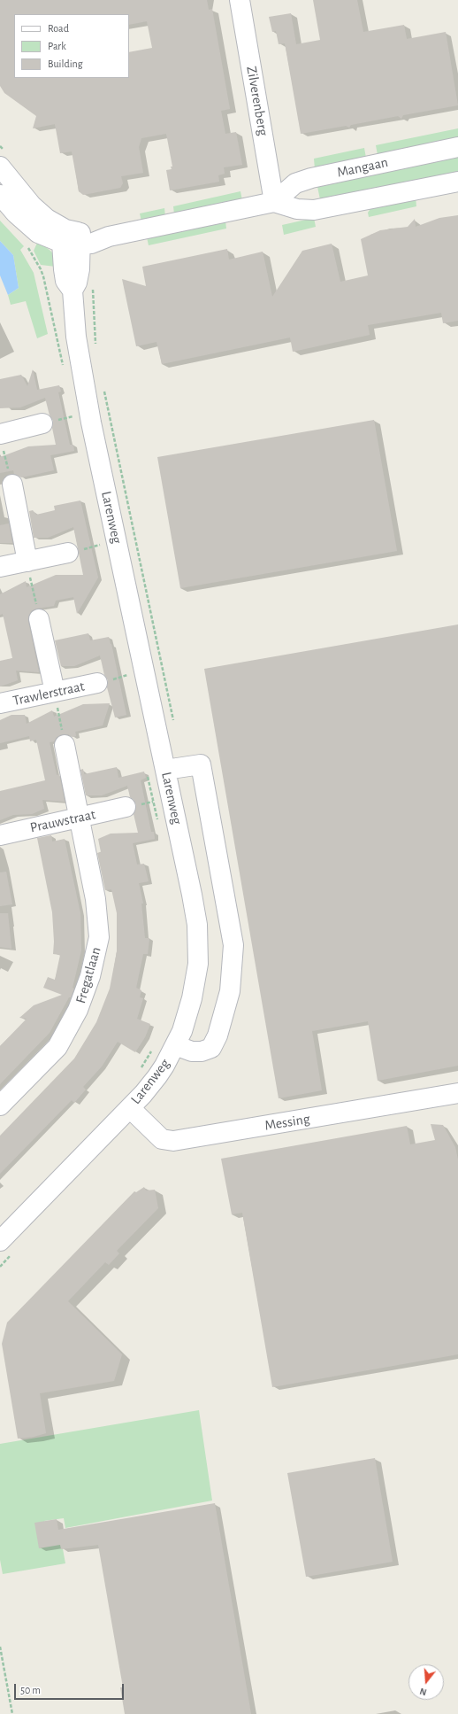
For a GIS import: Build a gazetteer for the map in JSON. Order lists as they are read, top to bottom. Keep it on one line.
{"streets":{"street":["Zilverenberg","Mangaan","Larenweg","Trawlerstraat","Prauwstraat","Fregatlaan","Messing"]},"crossings":[["Zilverenberg","Mangaan"],["Mangaan","Larenweg"],["Larenweg","Messing"],["Prauwstraat","Fregatlaan"]],"legend":["Road","Park","Building"],"scale_bar":"50 m","north":"bottom"}
